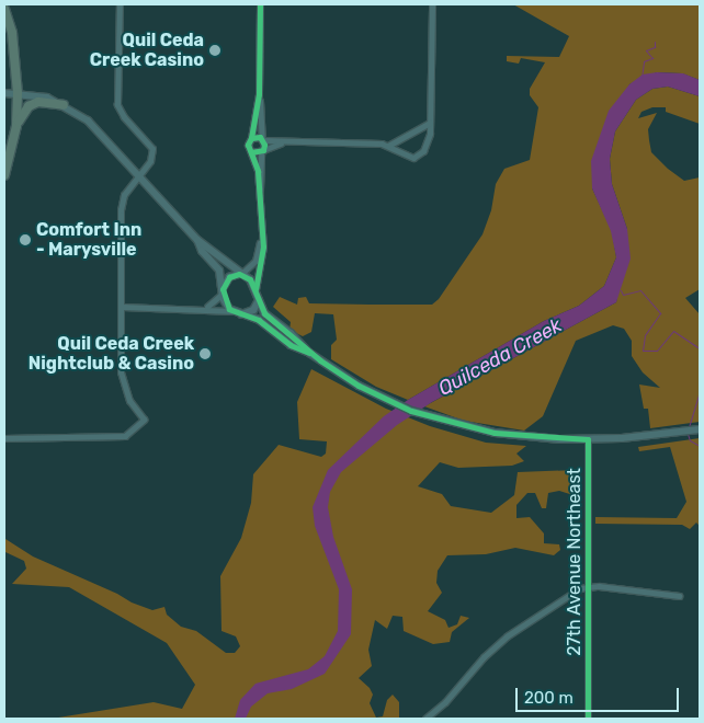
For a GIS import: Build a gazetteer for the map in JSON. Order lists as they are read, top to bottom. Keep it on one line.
{"streets":{"street":["27th Avenue Northeast"]},"water":["Quilceda Creek"],"places":["Quil Ceda Creek Casino","Comfort Inn - Marysville","Quil Ceda Creek Nightclub & Casino"],"scale_bar":"200 m"}
